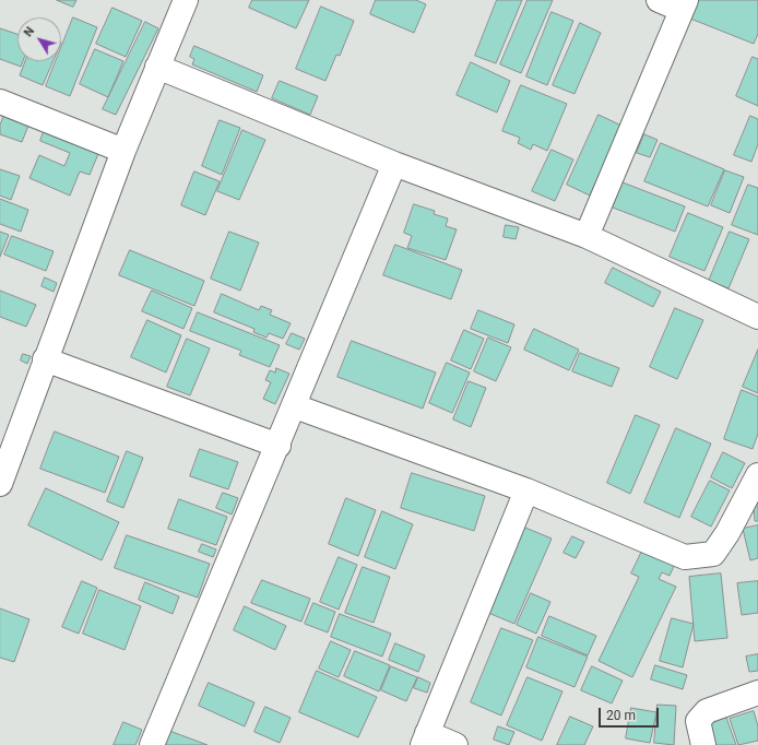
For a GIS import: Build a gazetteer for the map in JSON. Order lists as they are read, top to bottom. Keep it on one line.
{"scale_bar":"20 m","north":"top left"}
